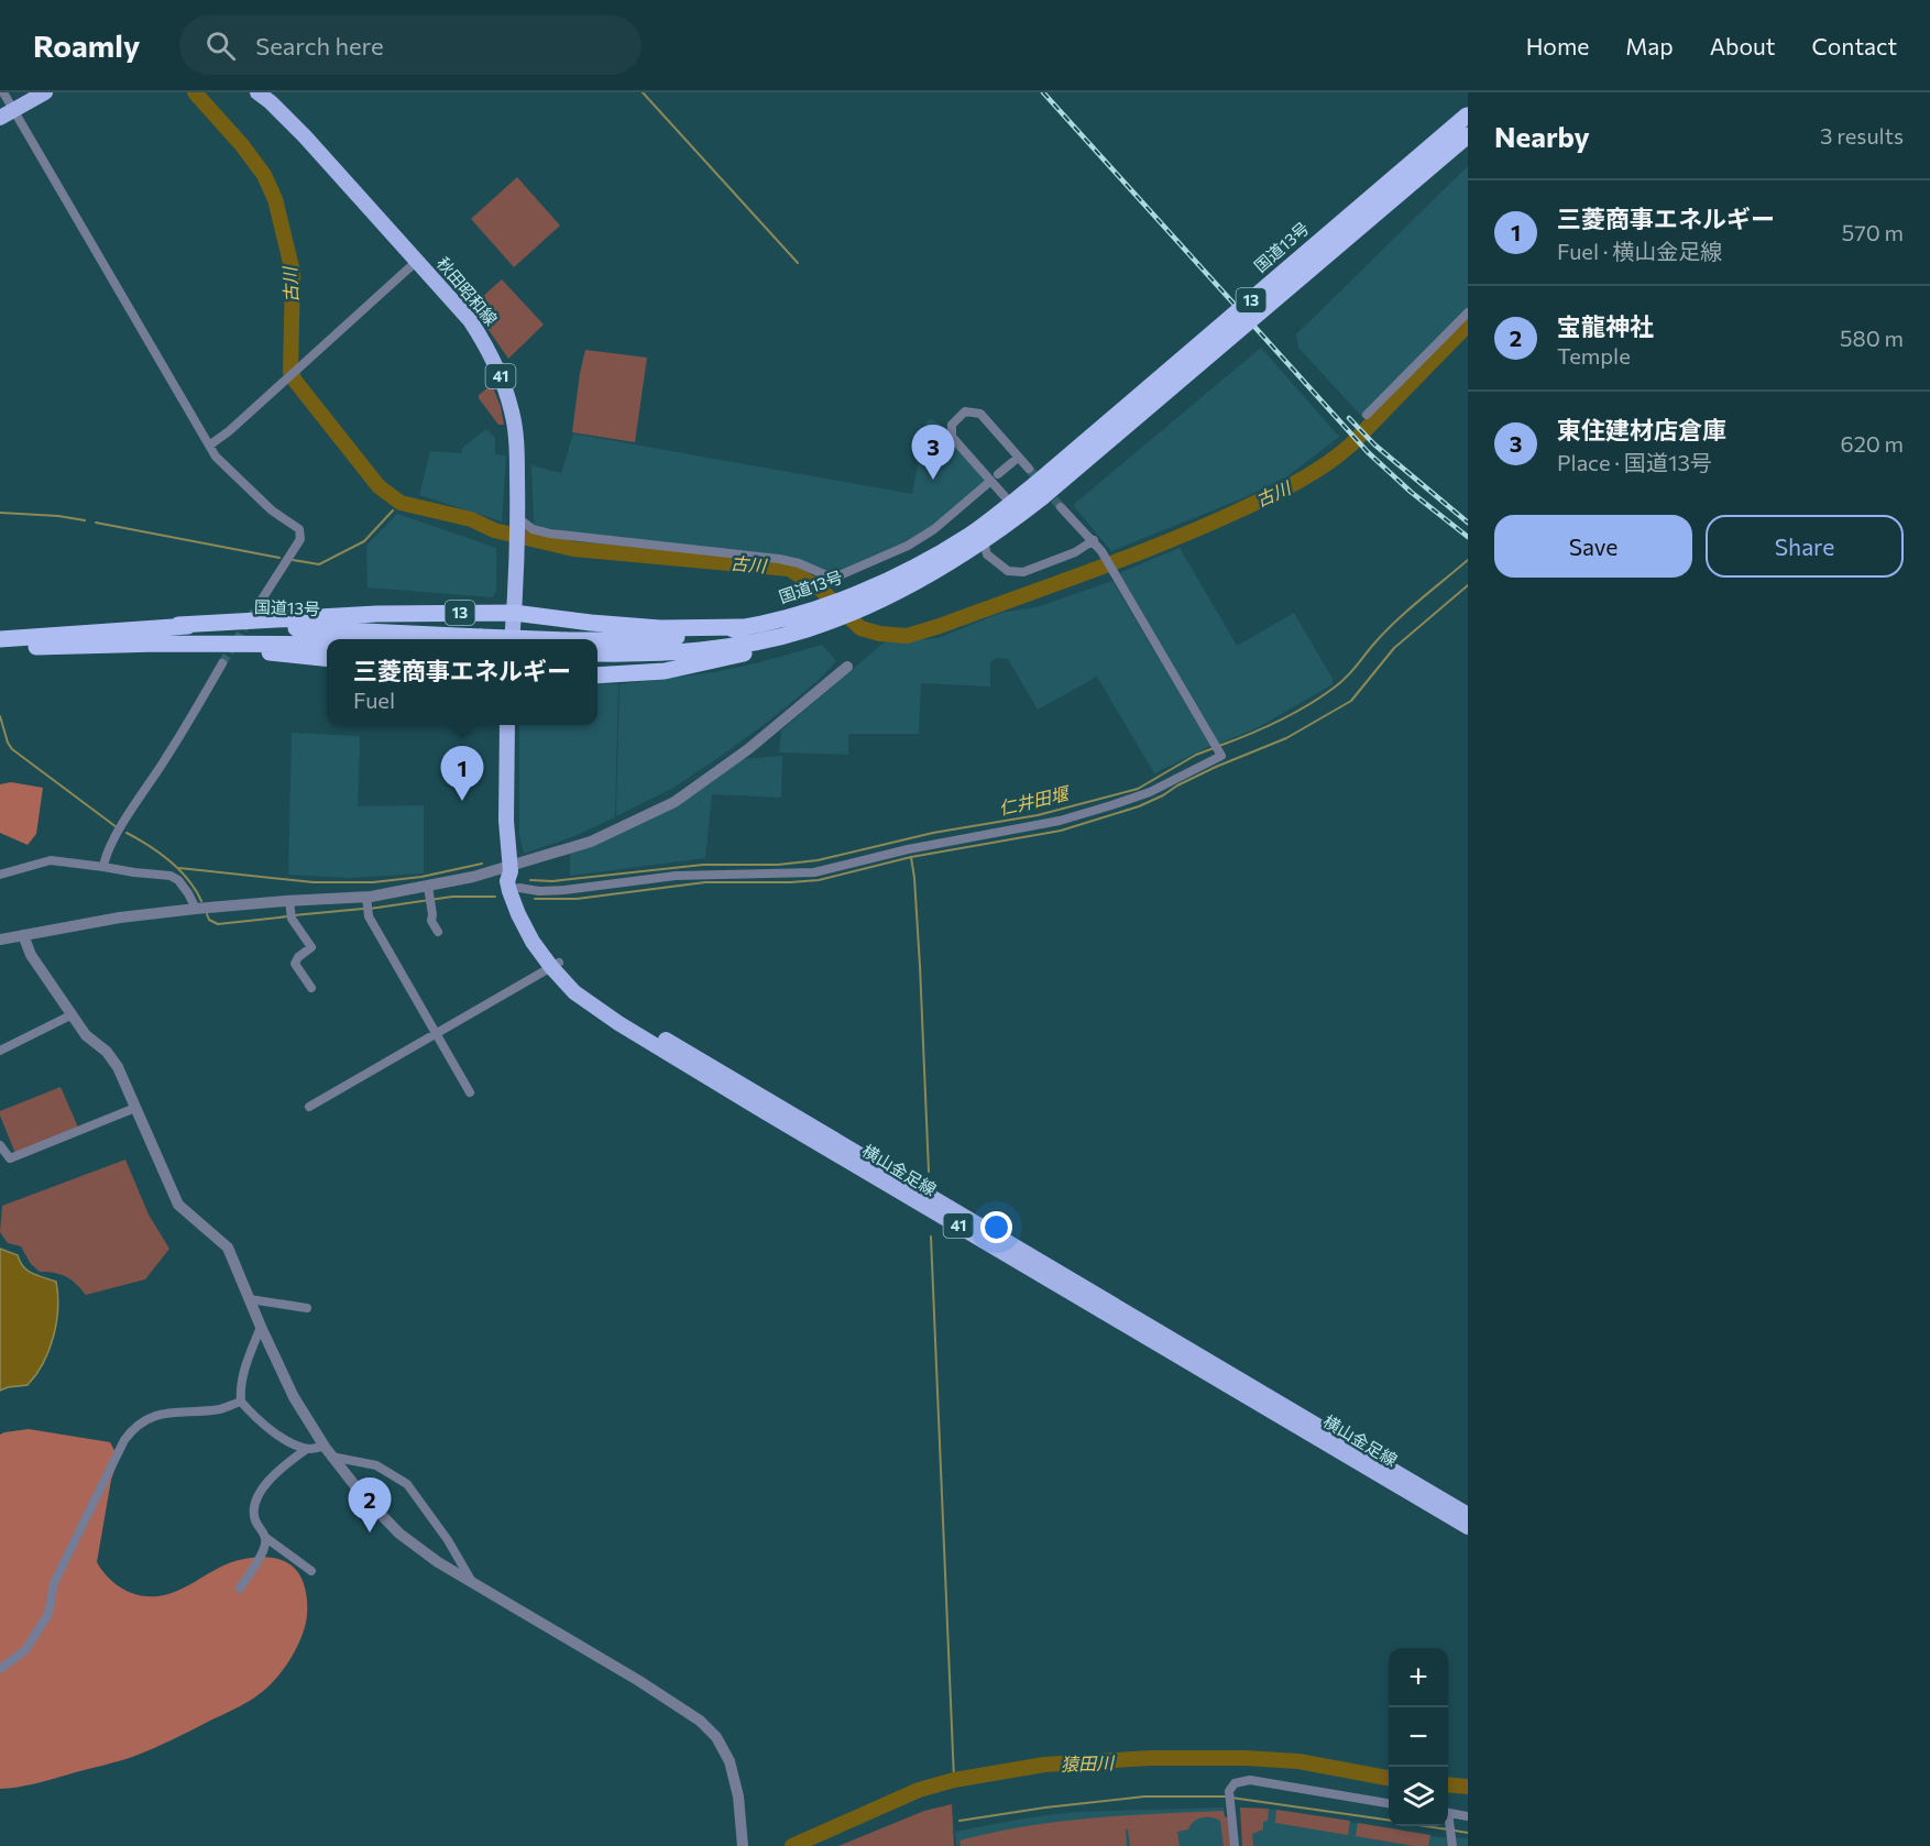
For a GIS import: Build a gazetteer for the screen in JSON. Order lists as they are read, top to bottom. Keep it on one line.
{"streets":{"highway":["国道13号","13"],"main road":["秋田昭和線","41","横山金足線"]},"crossings":[["国道13号","13"],["秋田昭和線","13"],["秋田昭和線","41"],["13","41"]],"water":["古川","仁井田堰","猿田川"],"page":{"header":"Roamly","search":"Search here","nav":["Home","Map","About","Contact"],"heading":["Nearby","3 results"],"list":[{"mark":"1","name":"三菱商事エネルギー","note":"Fuel · 横山金足線","value":"570 m"},{"mark":"2","name":"宝龍神社","note":"Temple","value":"580 m"},{"mark":"3","name":"東住建材店倉庫","note":"Place · 国道13号","value":"620 m"}],"pins":["3","1","2"],"buttons":["Save","Share"],"popup":["三菱商事エネルギー","Fuel"],"map_buttons":["+","−"]}}
